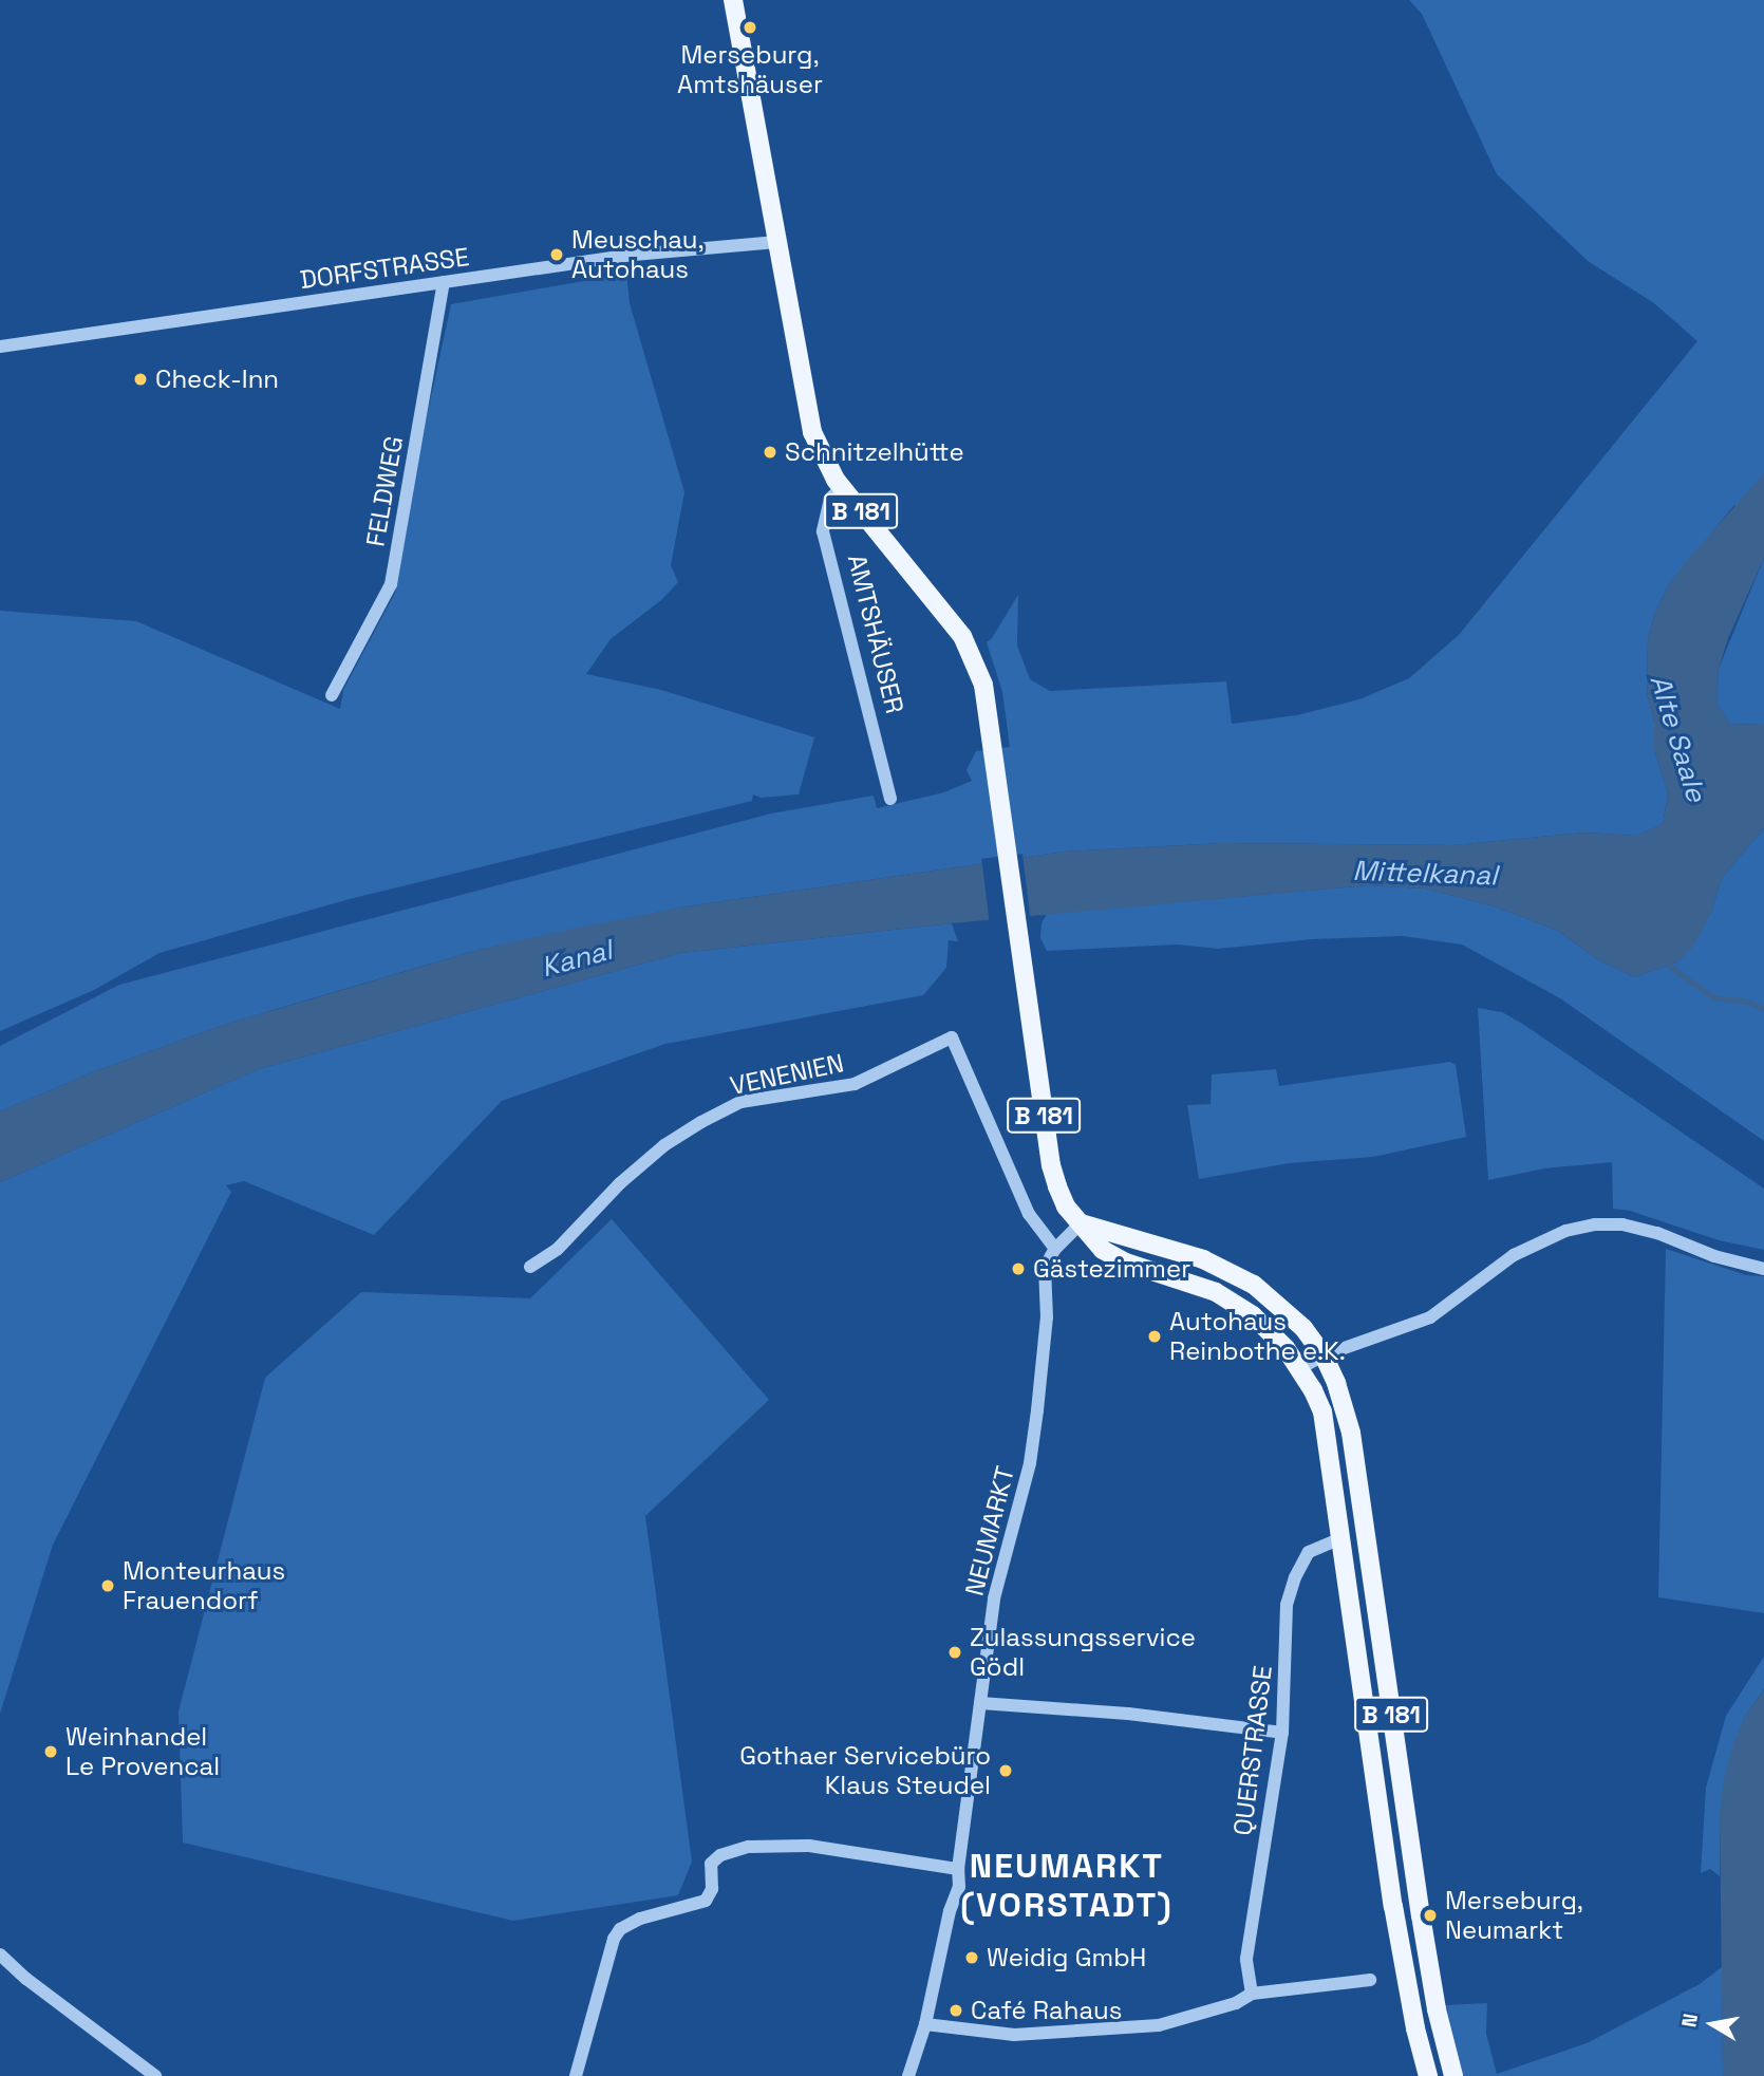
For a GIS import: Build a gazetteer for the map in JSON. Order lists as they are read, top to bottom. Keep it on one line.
{"streets":{"main road":["B 181","AMTSHÄUSER"],"street":["DORFSTRASSE","FELDWEG","VENENIEN","NEUMARKT","QUERSTRASSE"]},"crossings":[["DORFSTRASSE","FELDWEG"],["DORFSTRASSE","B 181"],["DORFSTRASSE","AMTSHÄUSER"],["B 181","AMTSHÄUSER"],["B 181","NEUMARKT"],["B 181","QUERSTRASSE"],["AMTSHÄUSER","NEUMARKT"],["VENENIEN","NEUMARKT"]],"districts":["NEUMARKT (VORSTADT)"],"water":["Alte Saale","Mittelkanal","Kanal"],"places":["Merseburg, Amtshäuser","Meuschau, Autohaus","Check-Inn","Schnitzelhütte","Gästezimmer","Autohaus Reinbothe e.K.","Monteurhaus Frauendorf","Zulassungsservice Gödl","Weinhandel Le Provencal","Gothaer Servicebüro Klaus Steudel","Merseburg, Neumarkt","Weidig GmbH","Café Rahaus"],"north":"left"}
